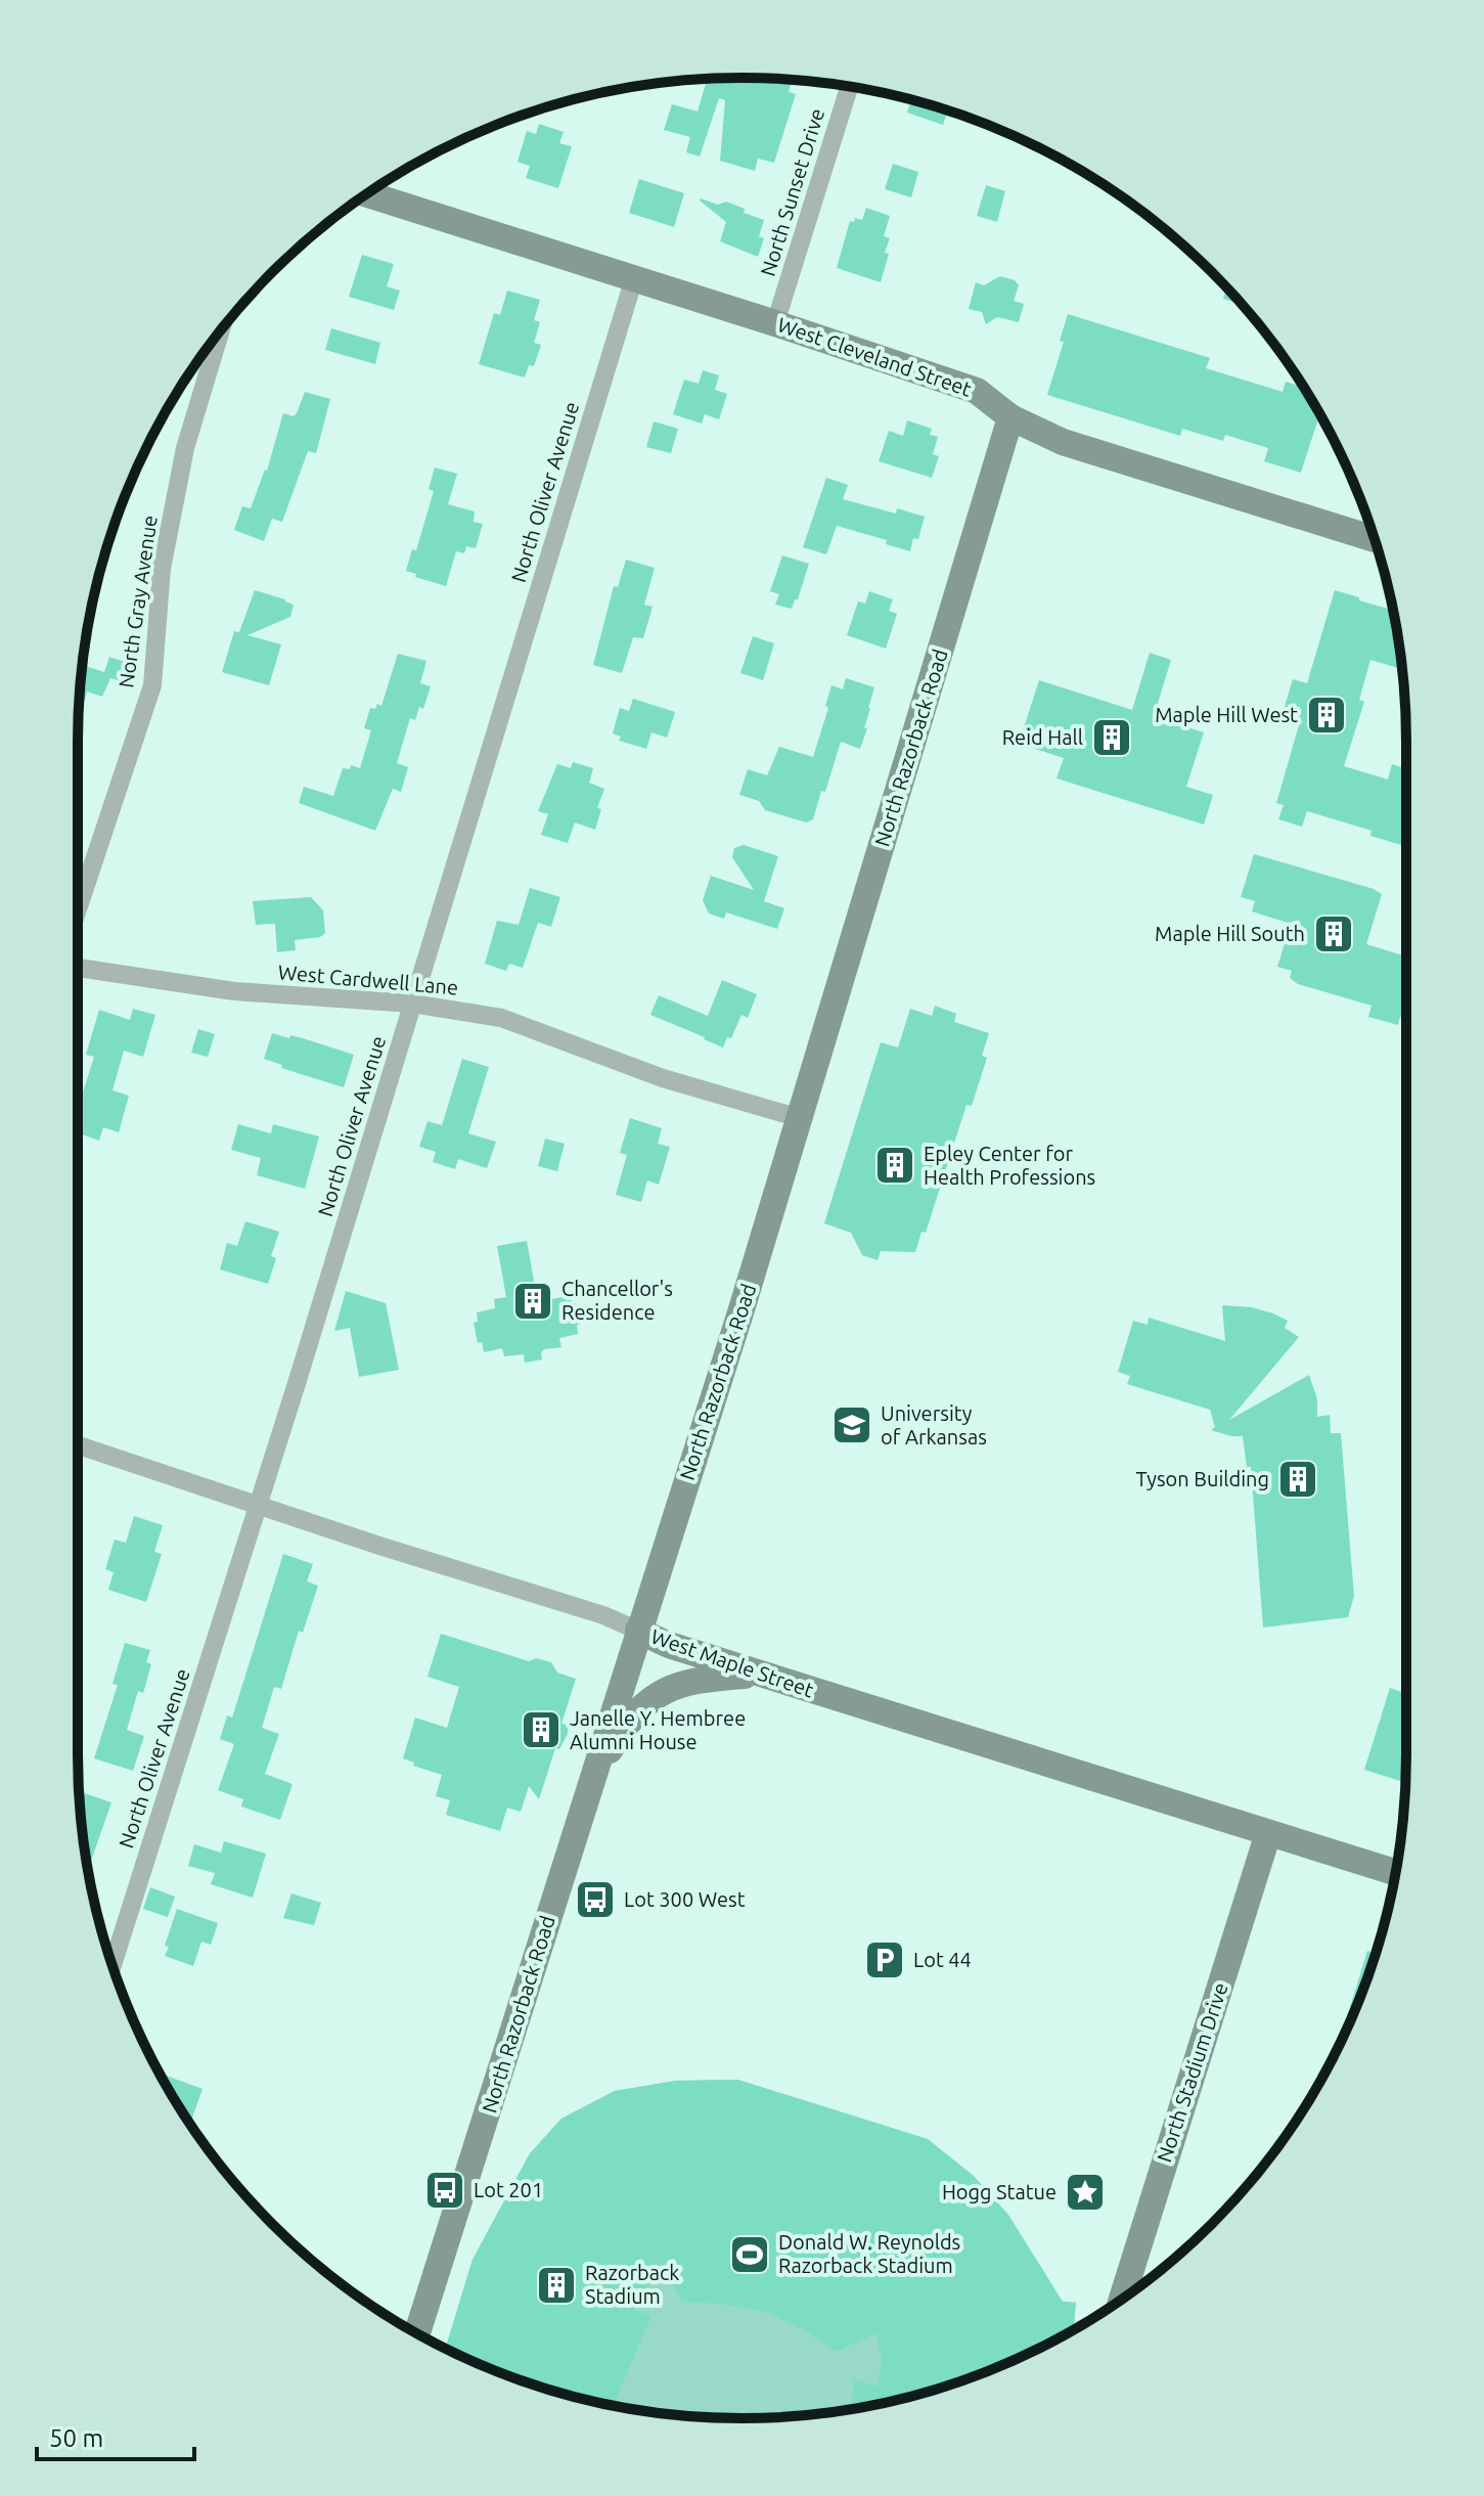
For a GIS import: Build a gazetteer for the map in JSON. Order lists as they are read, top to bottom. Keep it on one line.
{"streets":{"street":["North Sunset Drive","West Cleveland Street","North Oliver Avenue","North Gray Avenue","North Razorback Road","West Cardwell Lane","West Maple Street","North Stadium Drive"]},"crossings":[["North Sunset Drive","West Cleveland Street"],["West Cleveland Street","North Oliver Avenue"],["West Cleveland Street","North Razorback Road"],["North Oliver Avenue","West Cardwell Lane"],["North Oliver Avenue","West Maple Street"],["North Razorback Road","West Cardwell Lane"],["North Razorback Road","West Maple Street"],["West Maple Street","North Stadium Drive"]],"places":{"building":["Maple Hill West","Reid Hall","Maple Hill South","Epley Center for Health Professions","Chancellor's Residence","Tyson Building","Janelle Y. Hembree Alumni House","Razorback Stadium"],"school or university":["University of Arkansas"],"bus stop":["Lot 300 West","Lot 201"],"parking":["Lot 44"],"place":["Hogg Statue"],"sports":["Donald W. Reynolds Razorback Stadium"]},"scale_bar":"50 m"}
